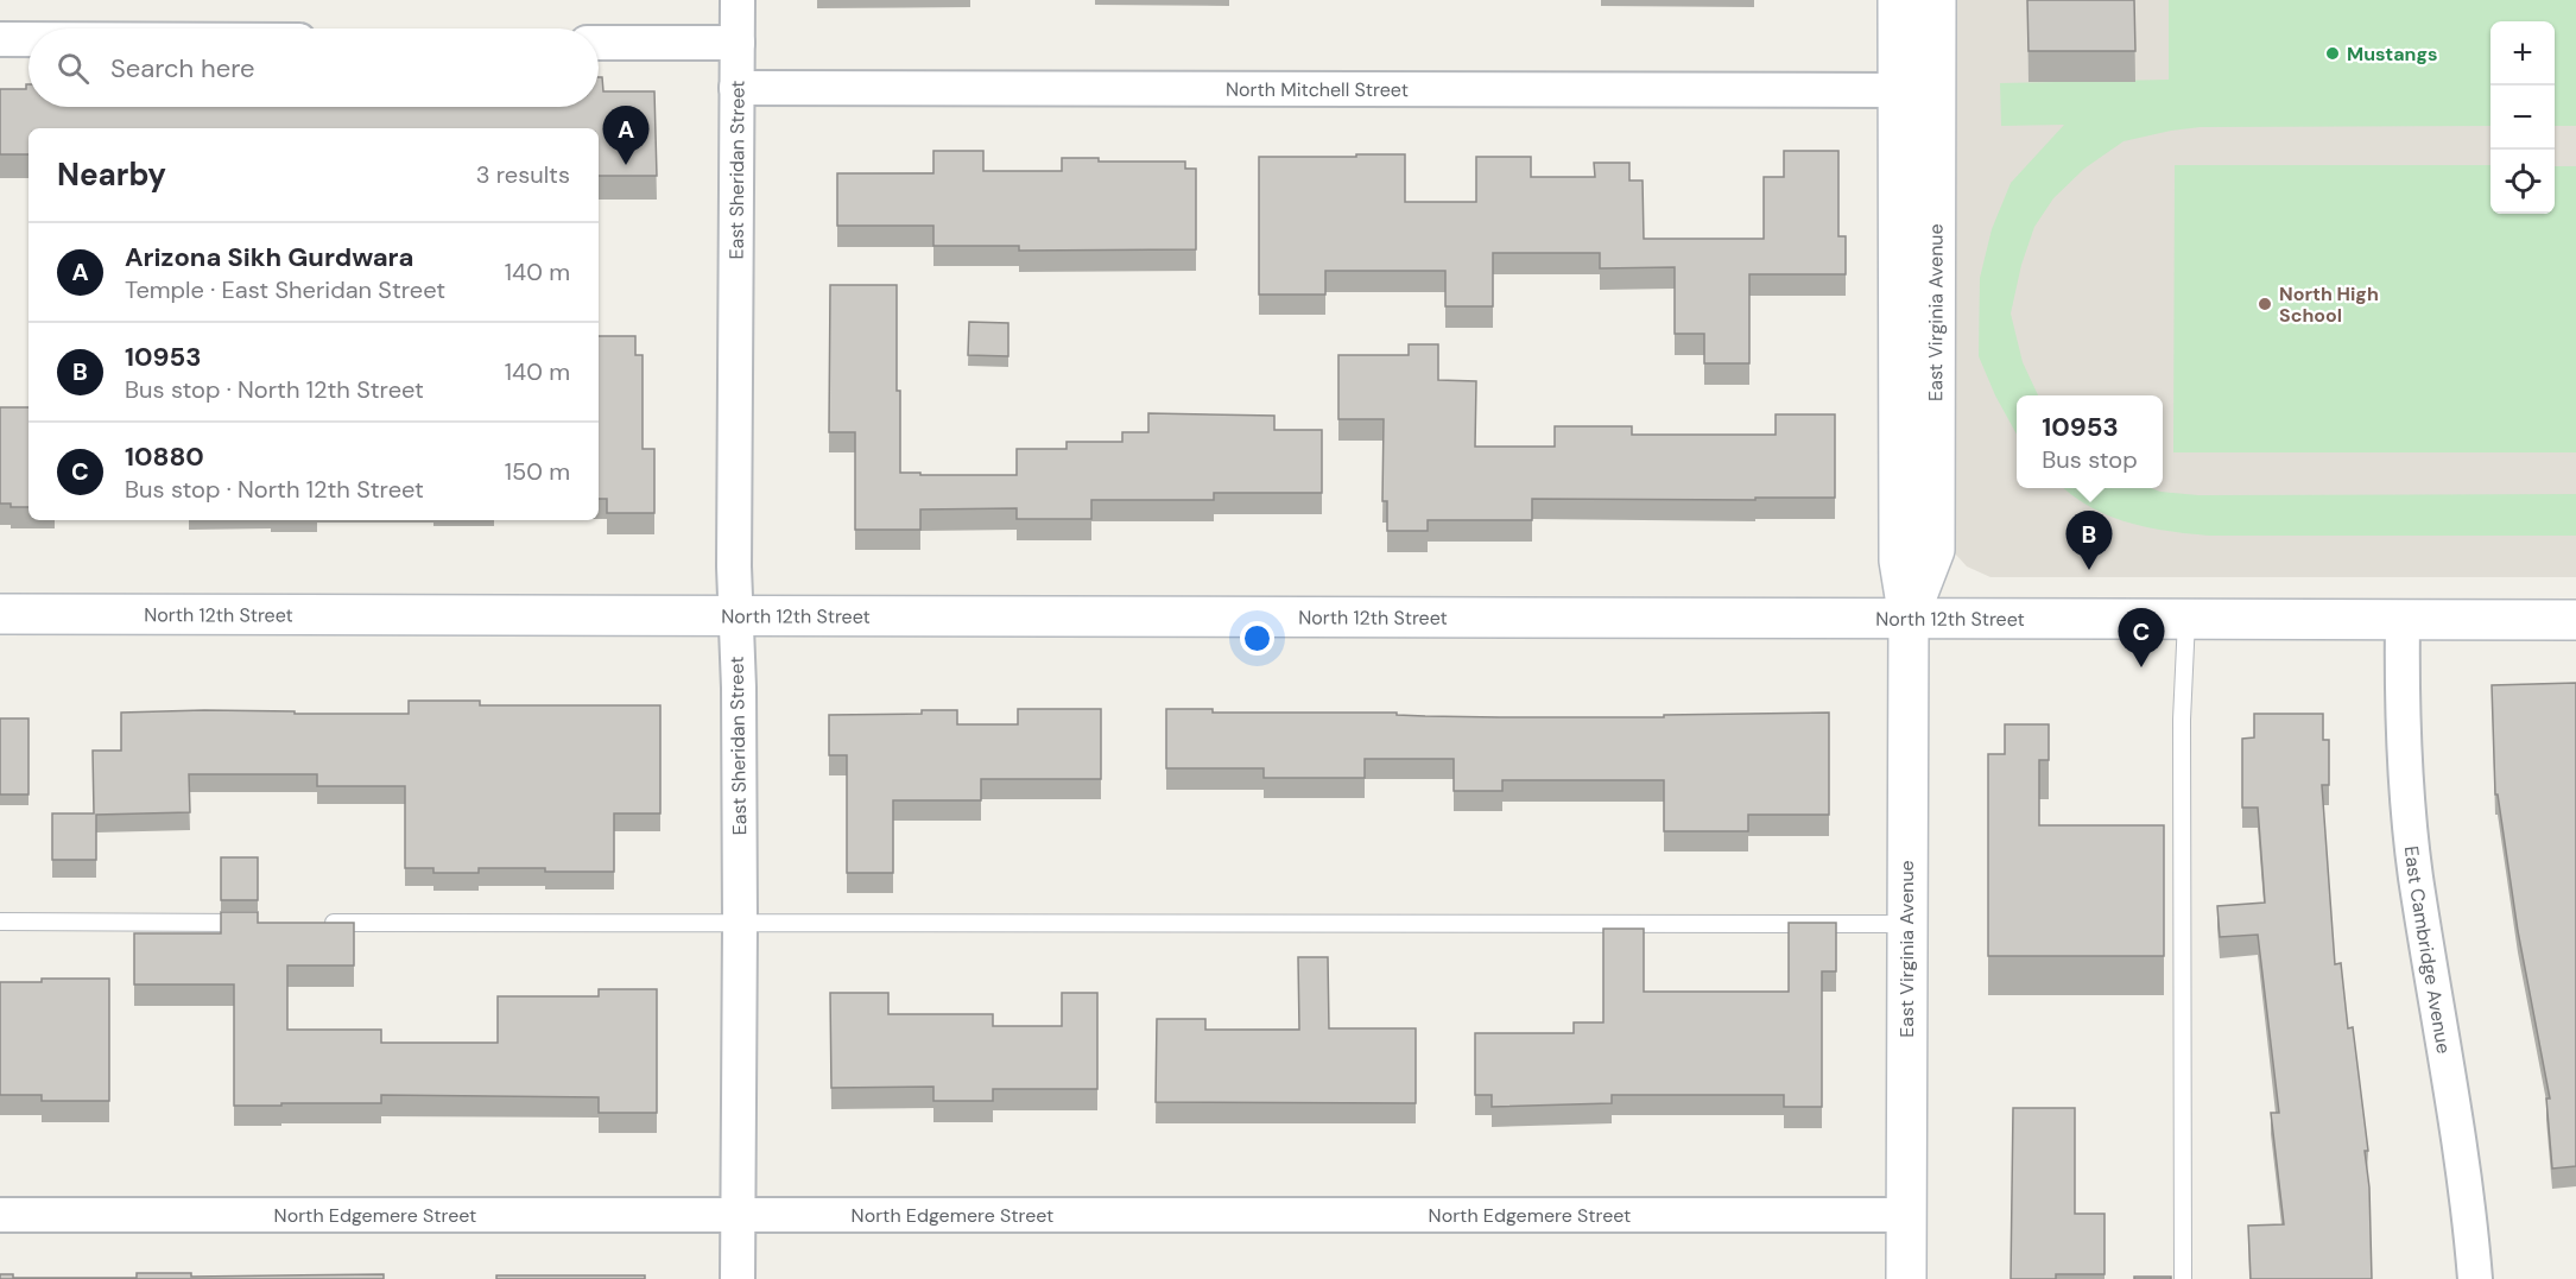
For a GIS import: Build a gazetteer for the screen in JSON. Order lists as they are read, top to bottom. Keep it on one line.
{"streets":{"street":["North Mitchell Street","East Sheridan Street","East Virginia Avenue","North 12th Street","East Cambridge Avenue","North Edgemere Street"]},"crossings":[["North Mitchell Street","East Sheridan Street"],["North Mitchell Street","East Virginia Avenue"],["East Sheridan Street","North 12th Street"],["East Sheridan Street","North Edgemere Street"],["East Virginia Avenue","North 12th Street"],["East Virginia Avenue","North Edgemere Street"],["North 12th Street","East Cambridge Avenue"]],"places":["Mustangs","North High School"],"page":{"map_buttons":["+","−"],"search":"Search here","pins":["A","B","C"],"heading":["Nearby","3 results"],"list":[{"mark":"A","name":"Arizona Sikh Gurdwara","note":"Temple · East Sheridan Street","value":"140 m"},{"mark":"B","name":"10953","note":"Bus stop · North 12th Street","value":"140 m"},{"mark":"C","name":"10880","note":"Bus stop · North 12th Street","value":"150 m"}],"popup":["10953","Bus stop"]}}
